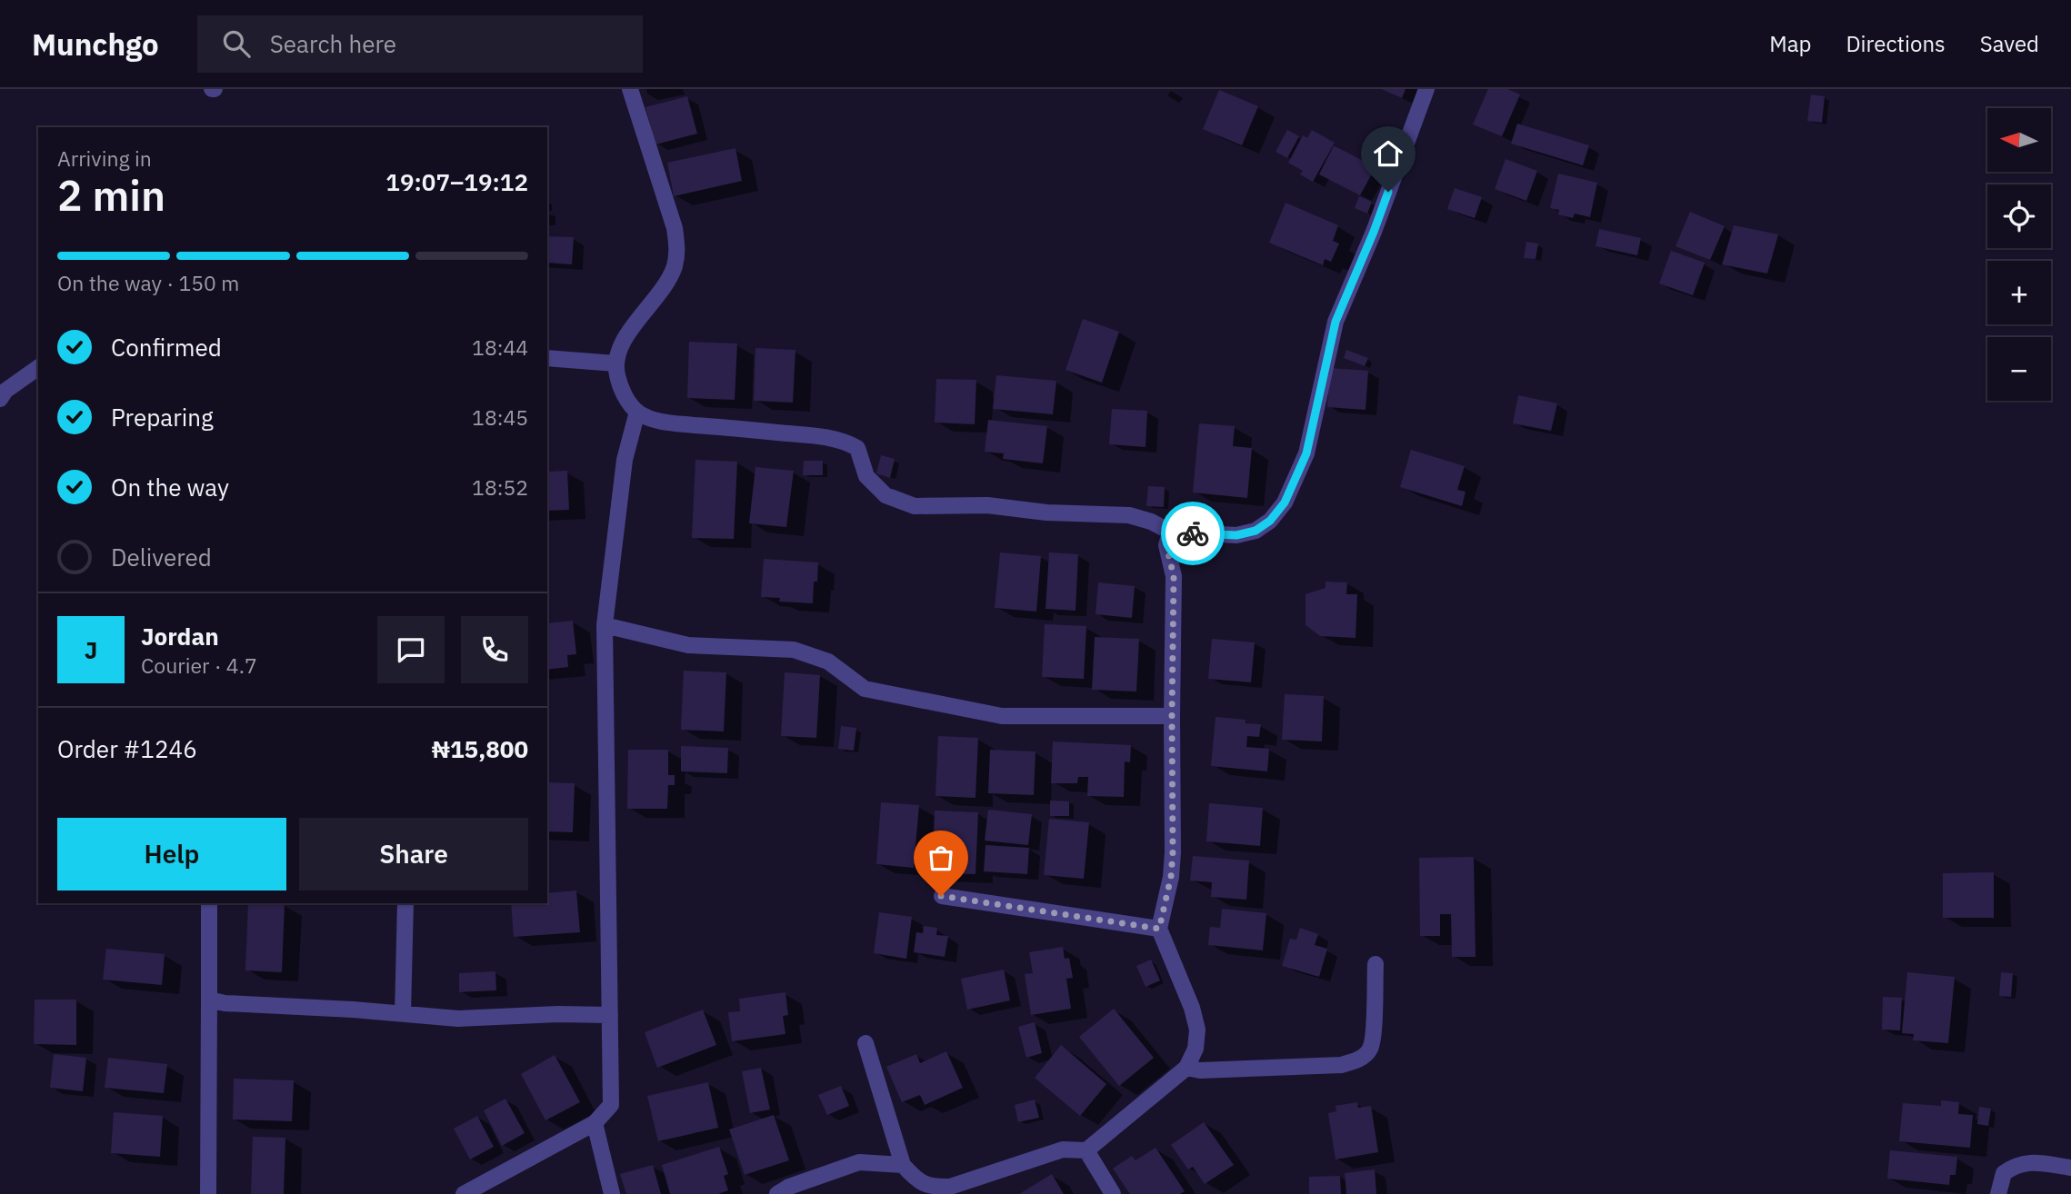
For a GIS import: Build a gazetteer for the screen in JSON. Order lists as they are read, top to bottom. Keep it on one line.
{"north":"left","page":{"header":"Munchgo","search":"Search here","nav":["Map","Directions","Saved"],"map_buttons":["+","−"],"heading":["2 min","Arriving in","19:07–19:12"],"panel":["Jordan","Courier · 4.7","Order #1246","₦15,800"],"bar":"On the way · 150 m","list":[["Confirmed","18:44"],["Preparing","18:45"],["On the way","18:52"],"Delivered"],"round":"J","buttons":["Help","Share"]}}
